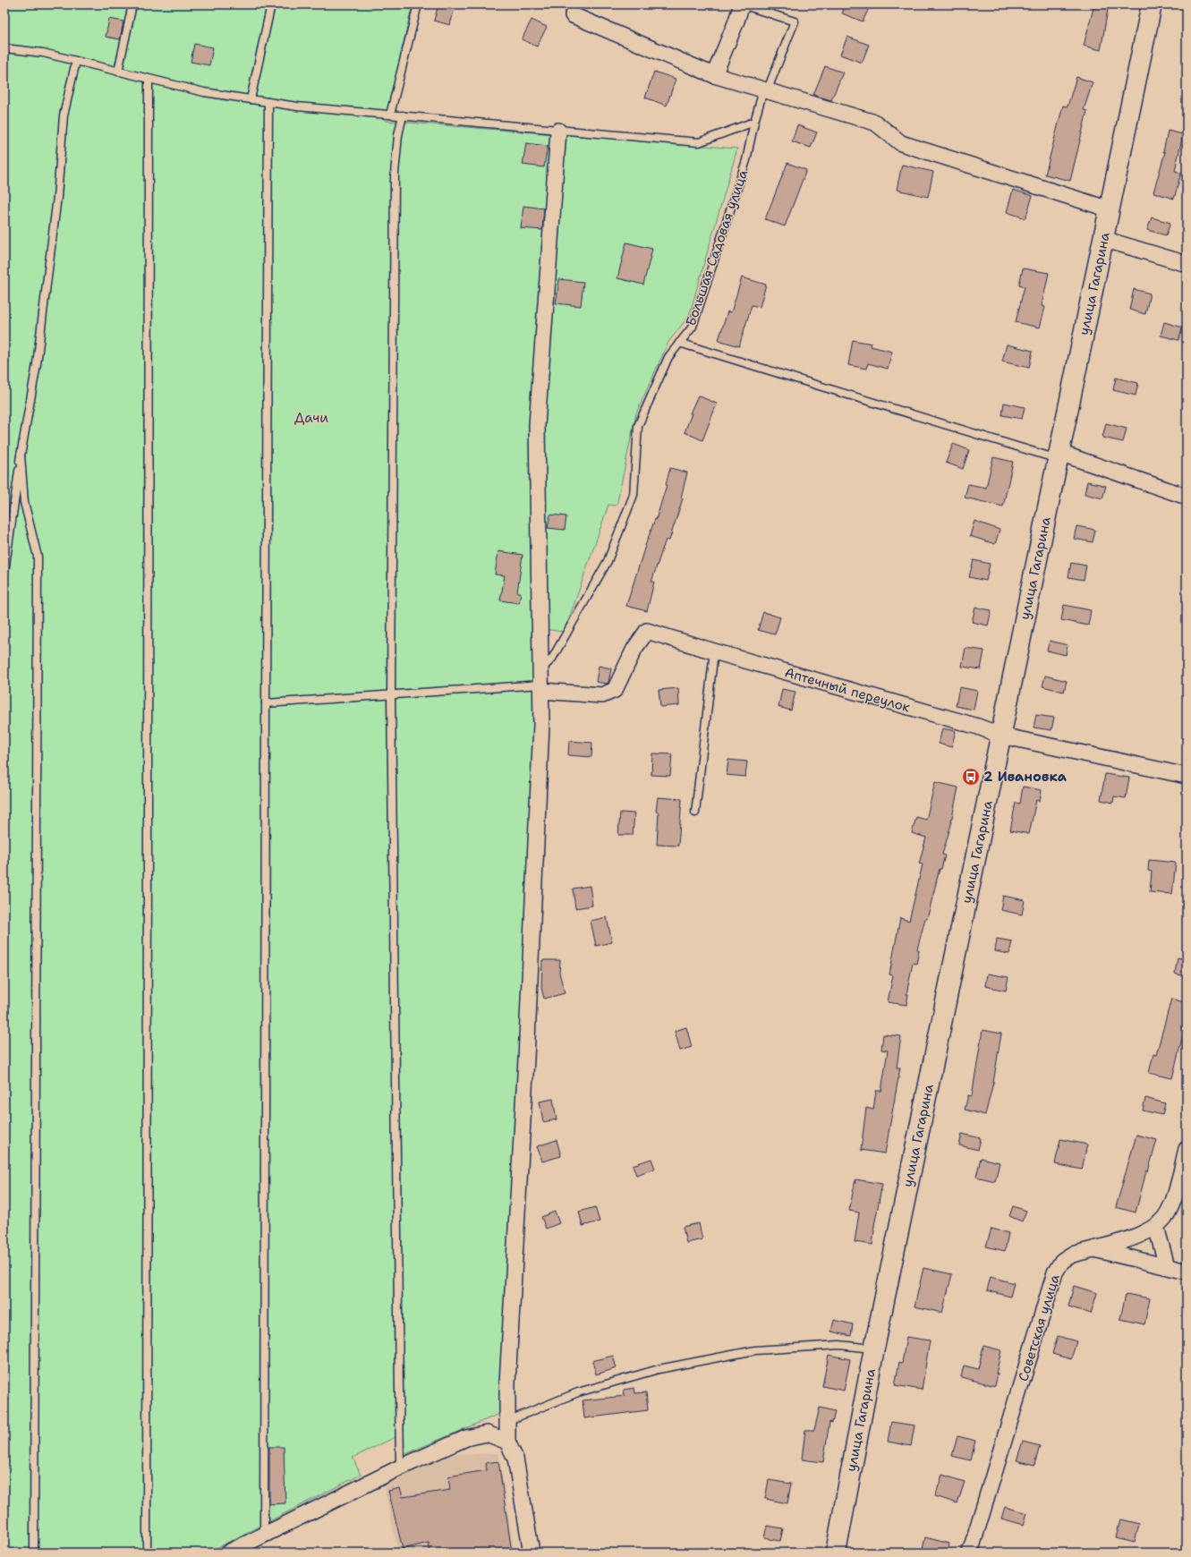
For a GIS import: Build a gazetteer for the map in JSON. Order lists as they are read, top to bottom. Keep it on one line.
{"streets":{"street":["улица Гагарина","Аптечный переулок","Советская улица"],"lane":["Большая Садовая улица"]},"crossings":[["Большая Садовая улица","Аптечный переулок"],["улица Гагарина","Аптечный переулок"]],"parks":["Дачи"],"places":{"bus stop":["2 Ивановка"]}}
